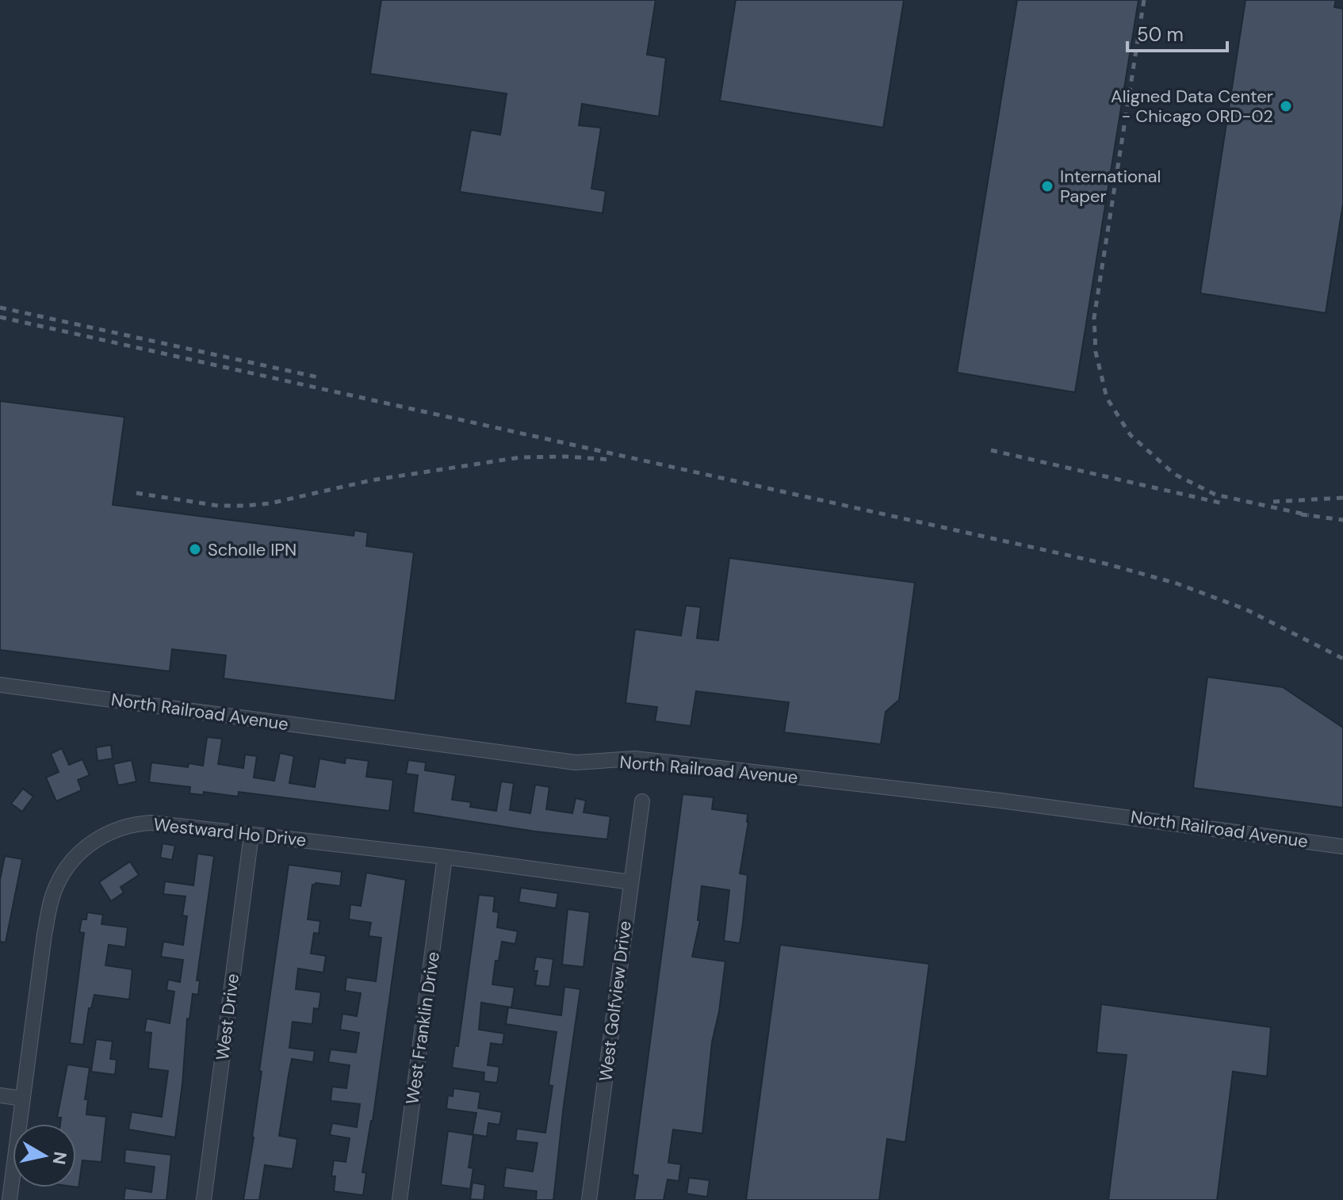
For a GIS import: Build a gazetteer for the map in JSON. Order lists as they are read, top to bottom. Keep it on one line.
{"streets":{"street":["North Railroad Avenue","Westward Ho Drive","West Golfview Drive","West Drive","West Franklin Drive"]},"crossings":[["Westward Ho Drive","West Golfview Drive"],["Westward Ho Drive","West Drive"],["Westward Ho Drive","West Franklin Drive"]],"places":["Aligned Data Center - Chicago ORD-02","International Paper","Scholle IPN"],"scale_bar":"50 m","north":"right"}
